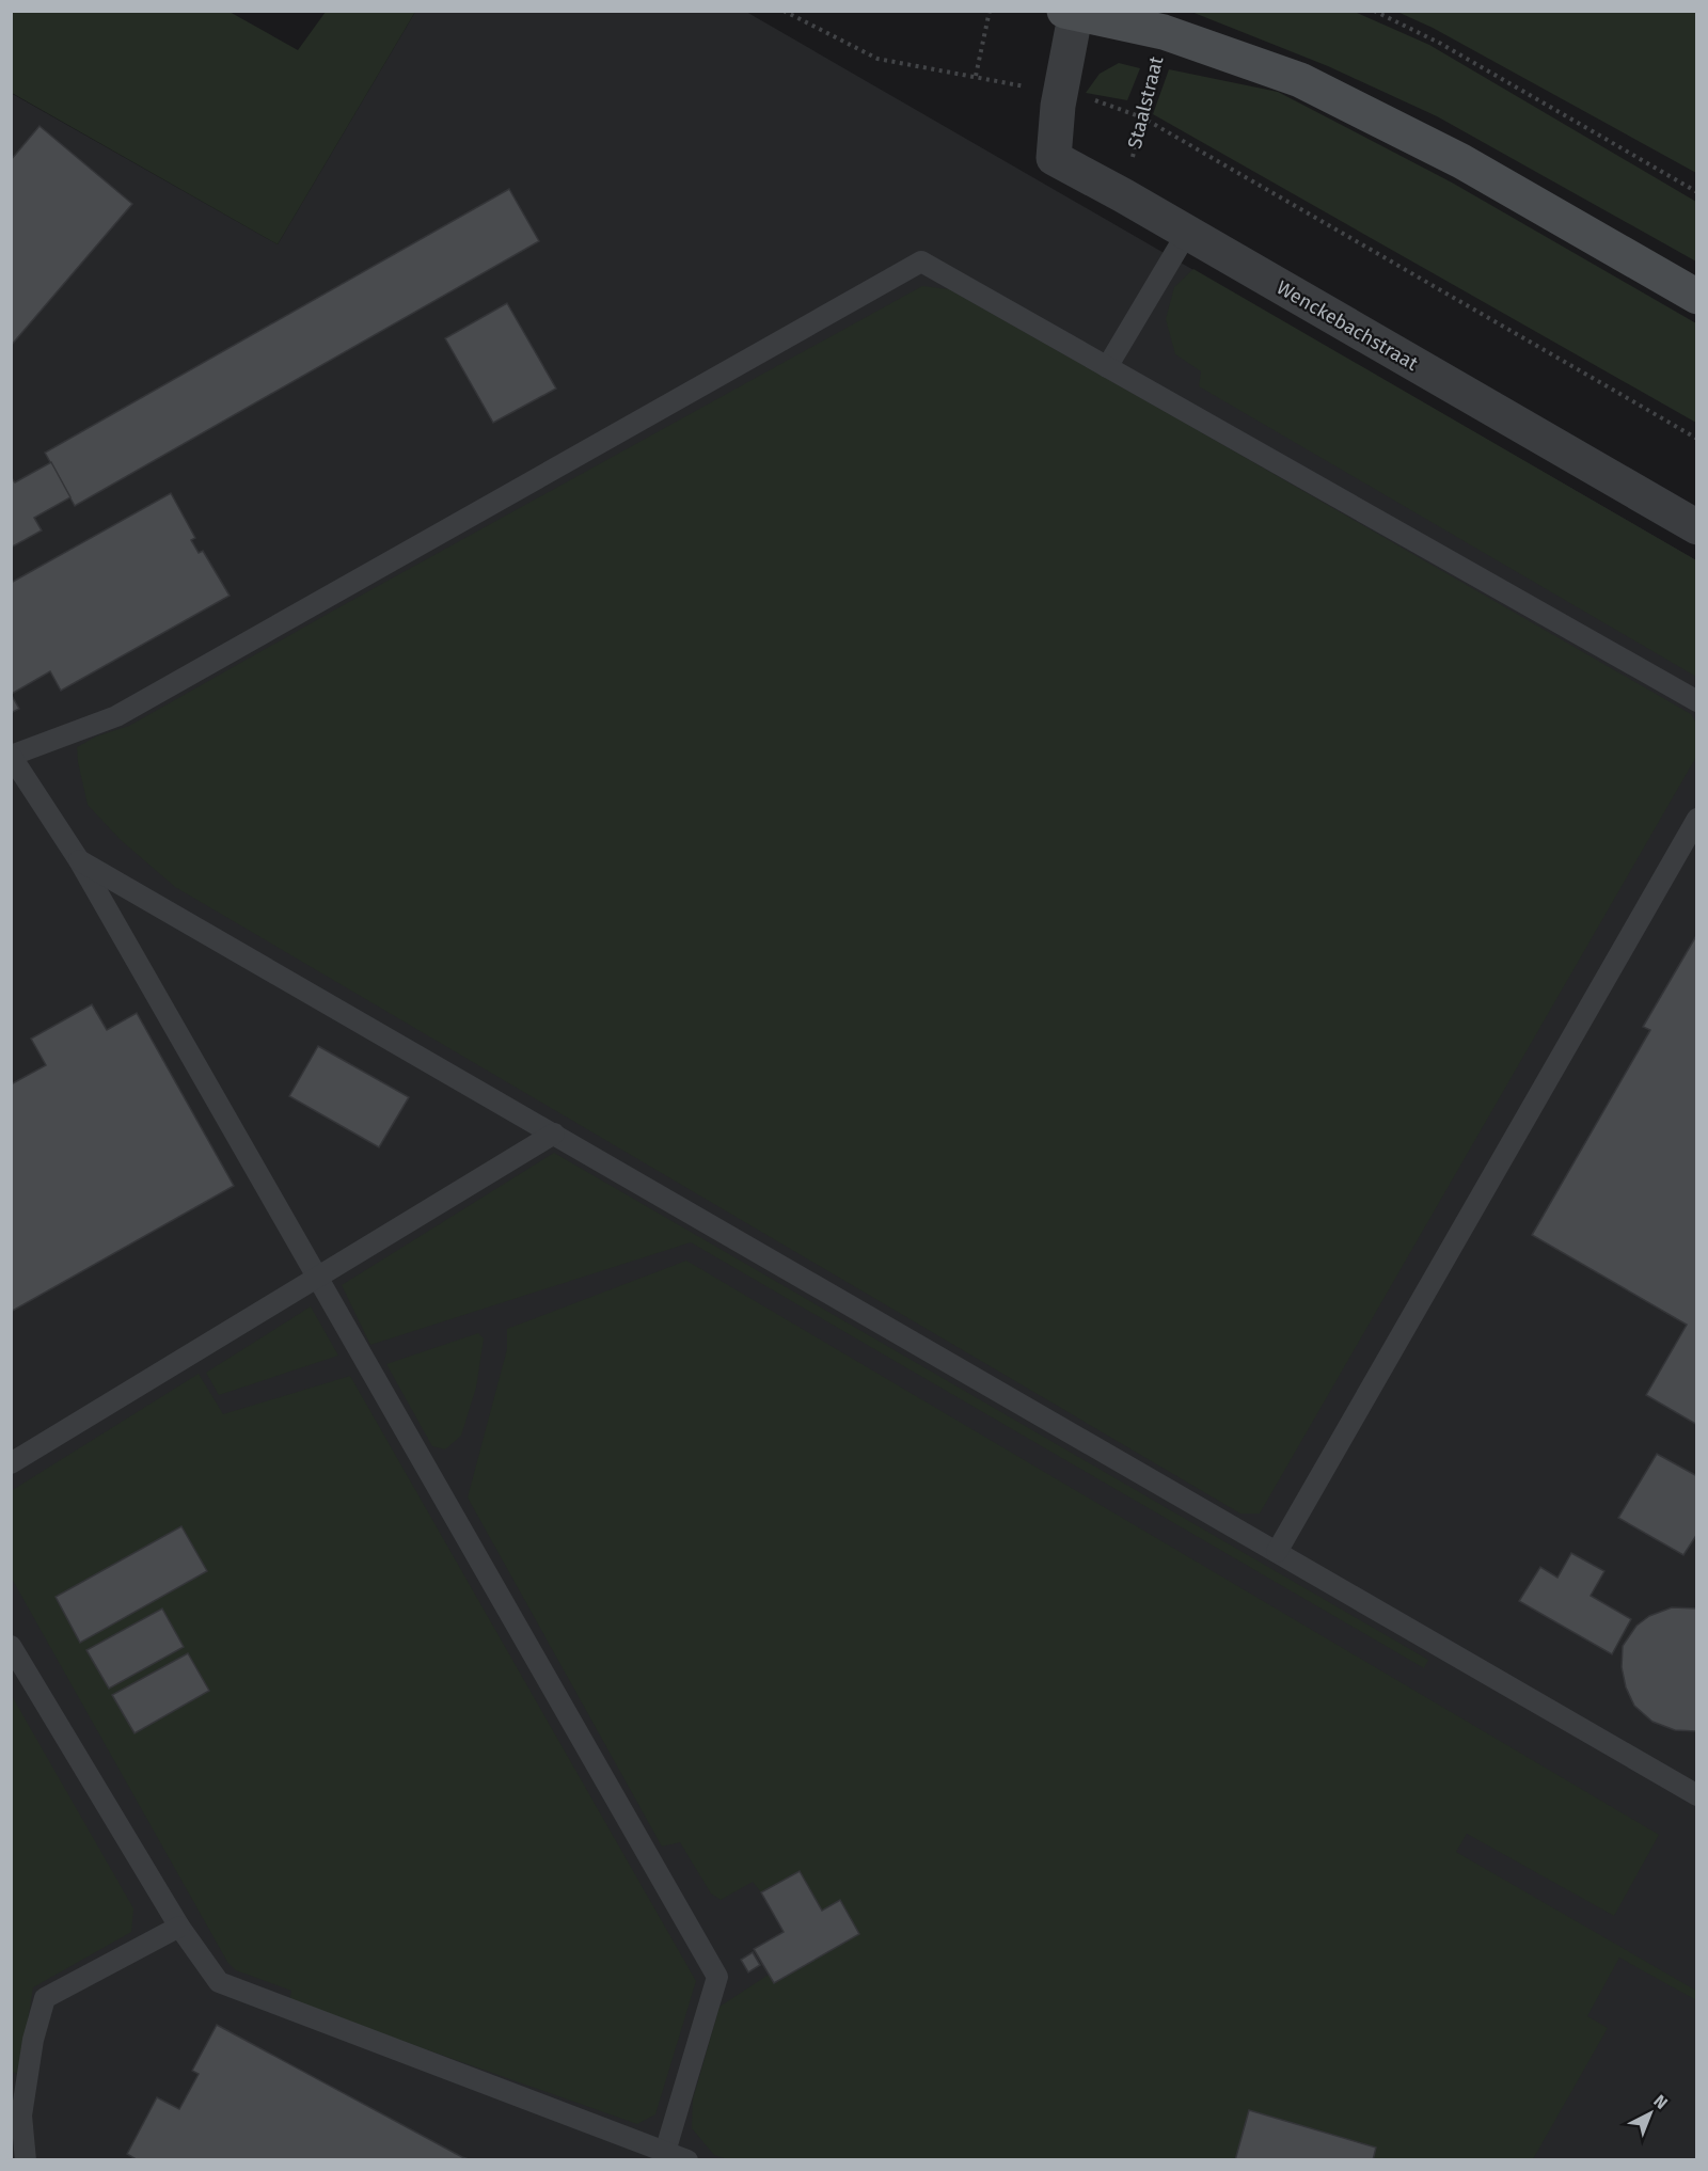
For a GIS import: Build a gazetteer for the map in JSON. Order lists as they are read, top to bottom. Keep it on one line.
{"streets":{"street":["Wenckebachstraat"],"path":["Staalstraat"]},"crossings":[["Staalstraat","Wenckebachstraat"]],"north":"top right"}
